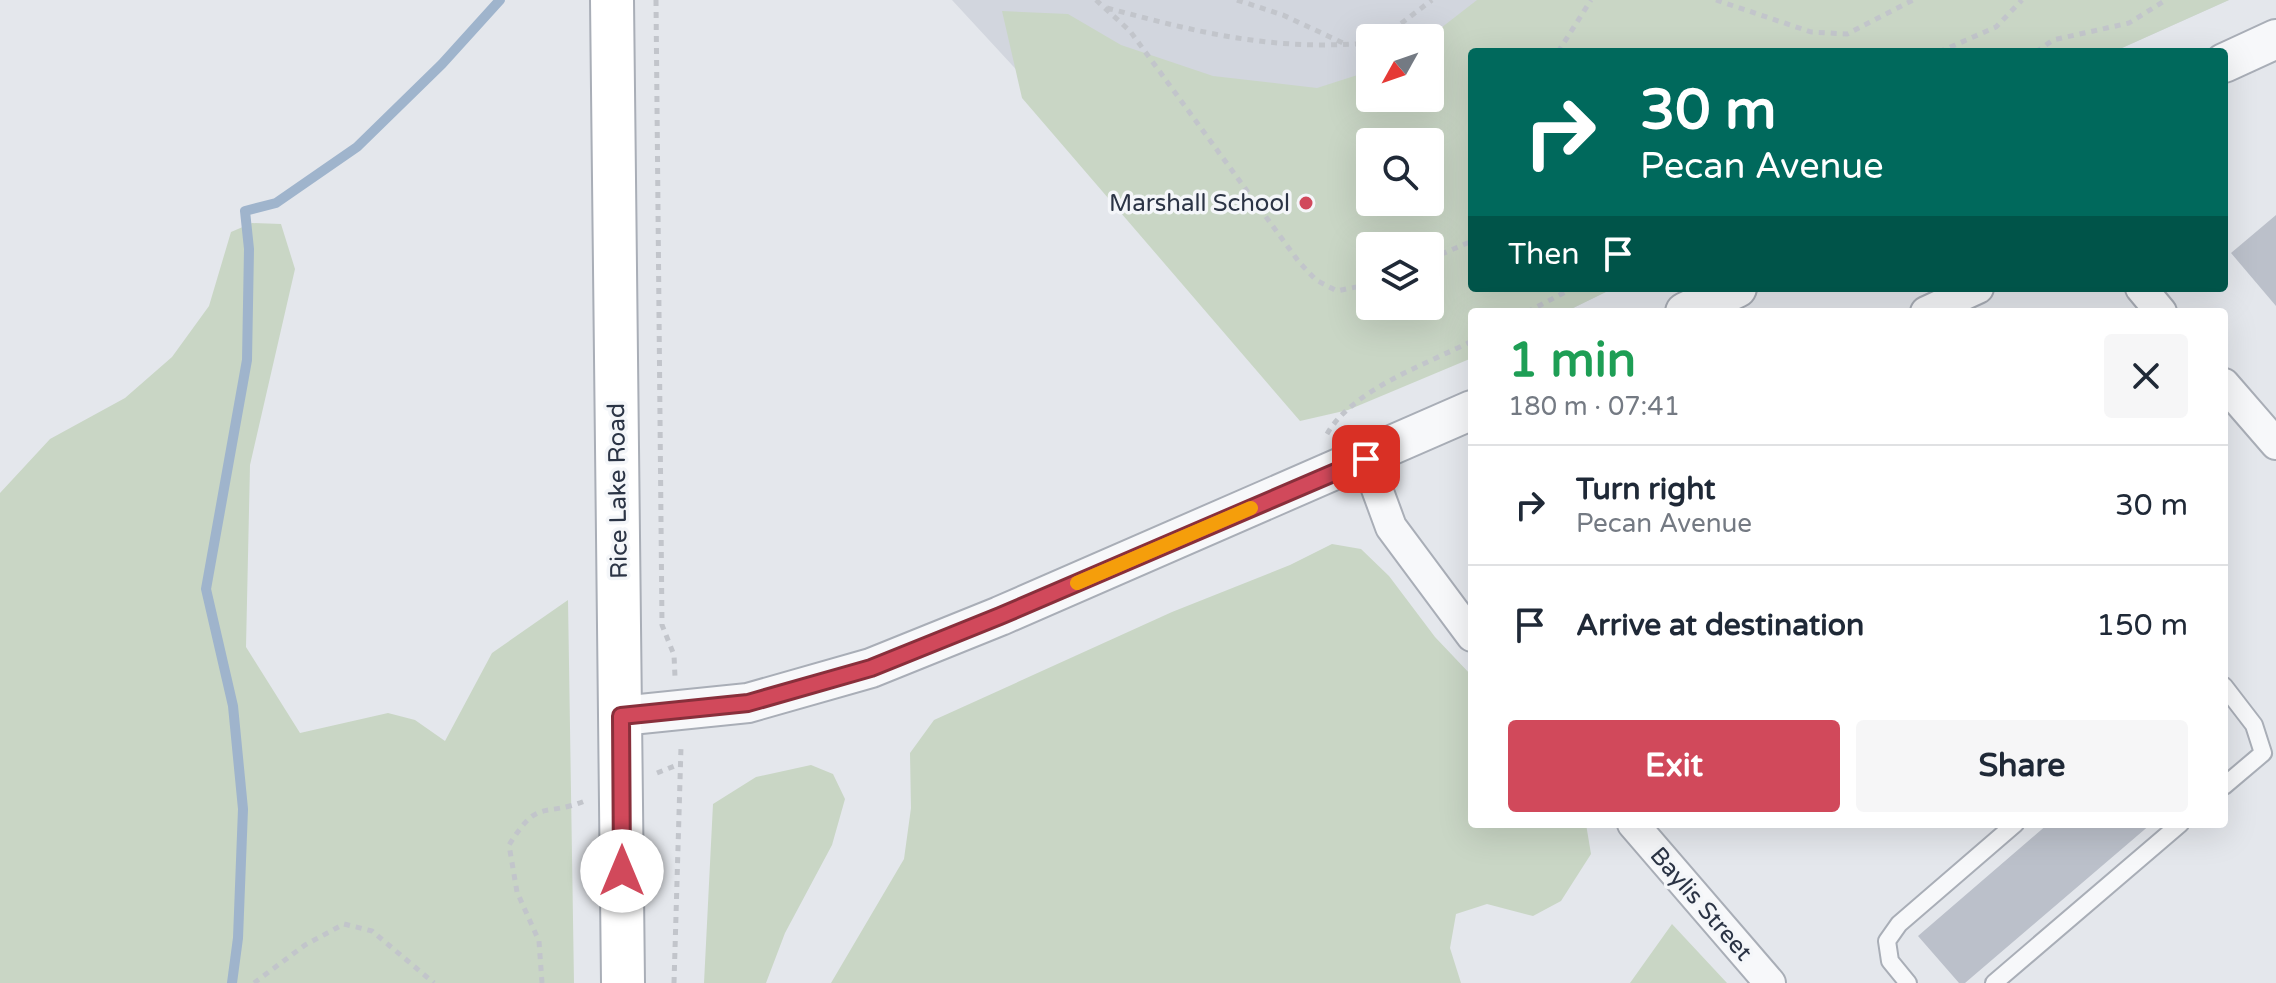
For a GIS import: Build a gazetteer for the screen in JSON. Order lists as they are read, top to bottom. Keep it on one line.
{"streets":{"main road":["Rice Lake Road"],"street":["Baylis Street"]},"places":["Marshall School"],"north":"bottom left","page":{"turn":["30 m","Pecan Avenue"],"then":"Then","heading":["1 min","180 m · 07:41"],"list":[{"name":"Turn right","note":"Pecan Avenue","value":"30 m"},{"name":"Arrive at destination","value":"150 m"}],"buttons":["Exit","Share"]}}
